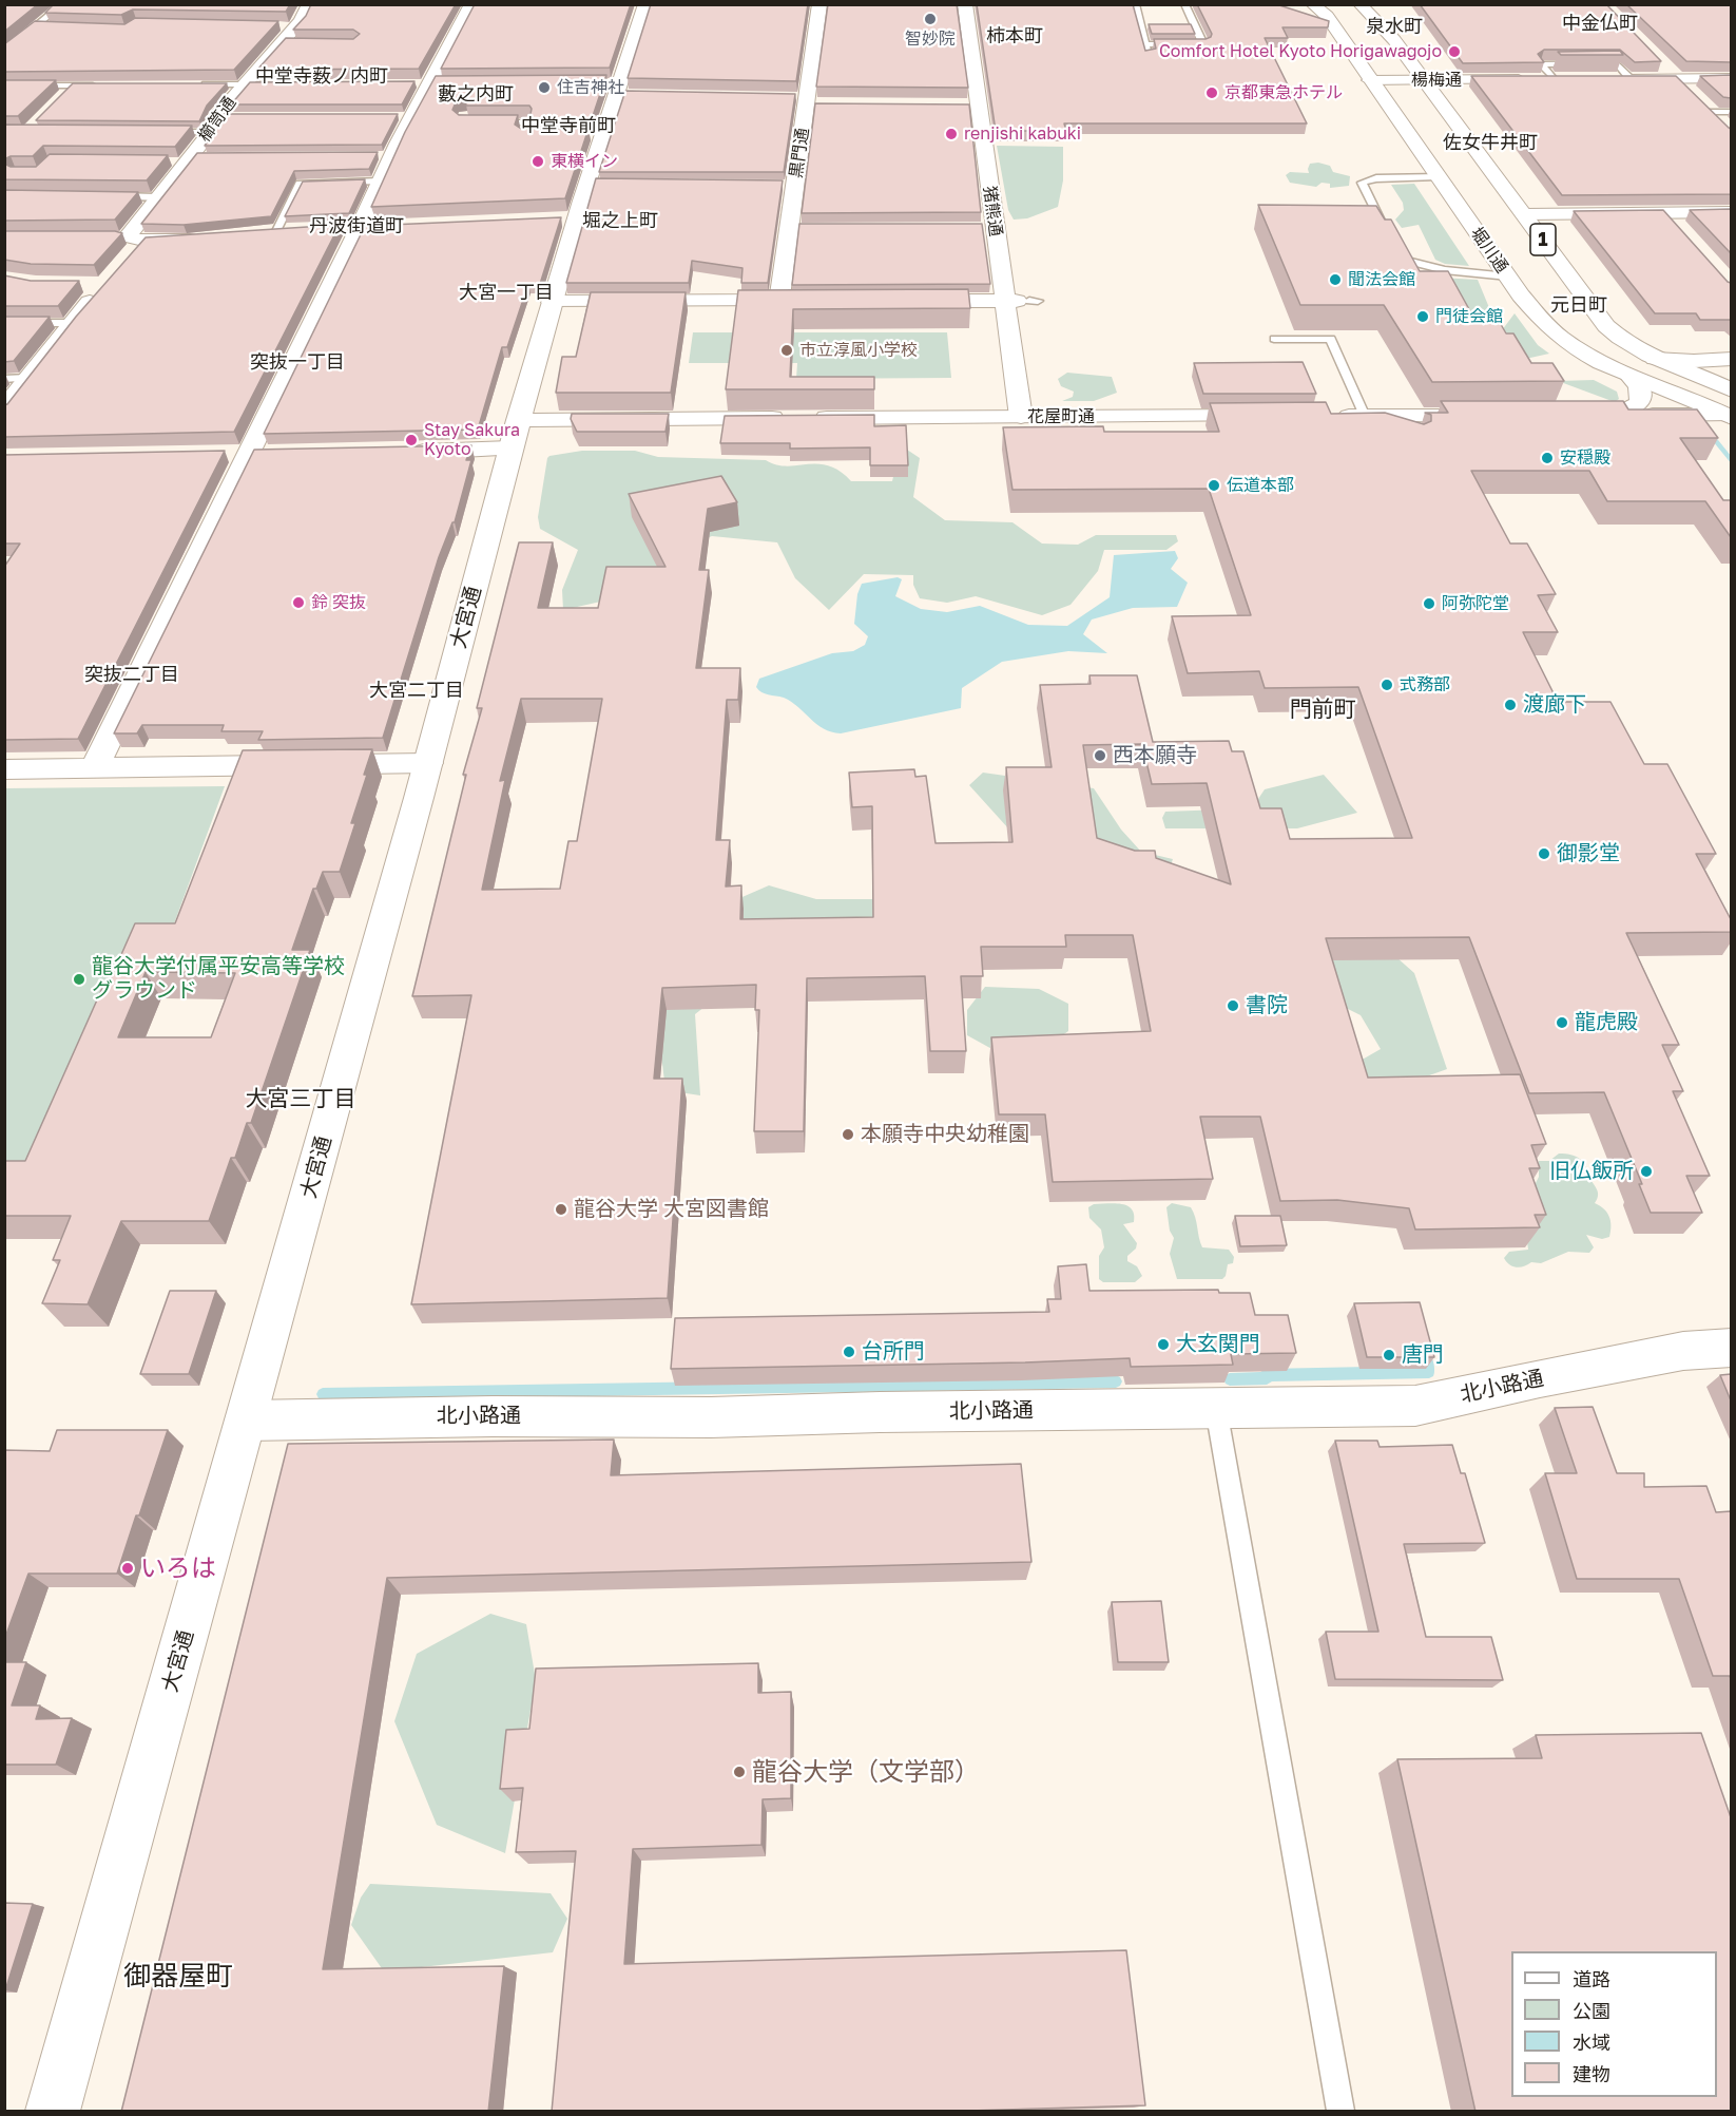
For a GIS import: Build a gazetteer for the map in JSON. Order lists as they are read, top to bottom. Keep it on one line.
{"streets":{"main road":["楊梅通","櫛笥通","黒門通","猪熊通","1","堀川通","花屋町通","大宮通","北小路通"]},"crossings":[["楊梅通","1"],["楊梅通","堀川通"],["猪熊通","花屋町通"],["花屋町通","大宮通"],["大宮通","北小路通"]],"districts":["中金仏町","泉水町","柿本町","中堂寺薮ノ内町","藪之内町","中堂寺前町","佐女牛井町","堀之上町","丹波街道町","大宮一丁目","元日町","突抜一丁目","突抜二丁目","大宮二丁目","門前町","大宮三丁目","御器屋町"],"places":["智妙院","Comfort Hotel Kyoto Horigawagojo","住吉神社","京都東急ホテル","renjishi kabuki","東横イン","聞法会館","門徒会館","市立淳風小学校","Stay Sakura Kyoto","安穏殿","伝道本部","鈴 突抜","阿弥陀堂","式務部","渡廊下","西本願寺","御影堂","龍谷大学付属平安高等学校 グラウンド","書院","龍虎殿","本願寺中央幼稚園","旧仏飯所","龍谷大学 大宮図書館","大玄関門","台所門","唐門","いろは","龍谷大学（文学部）"],"legend":["道路","公園","水域","建物"]}
